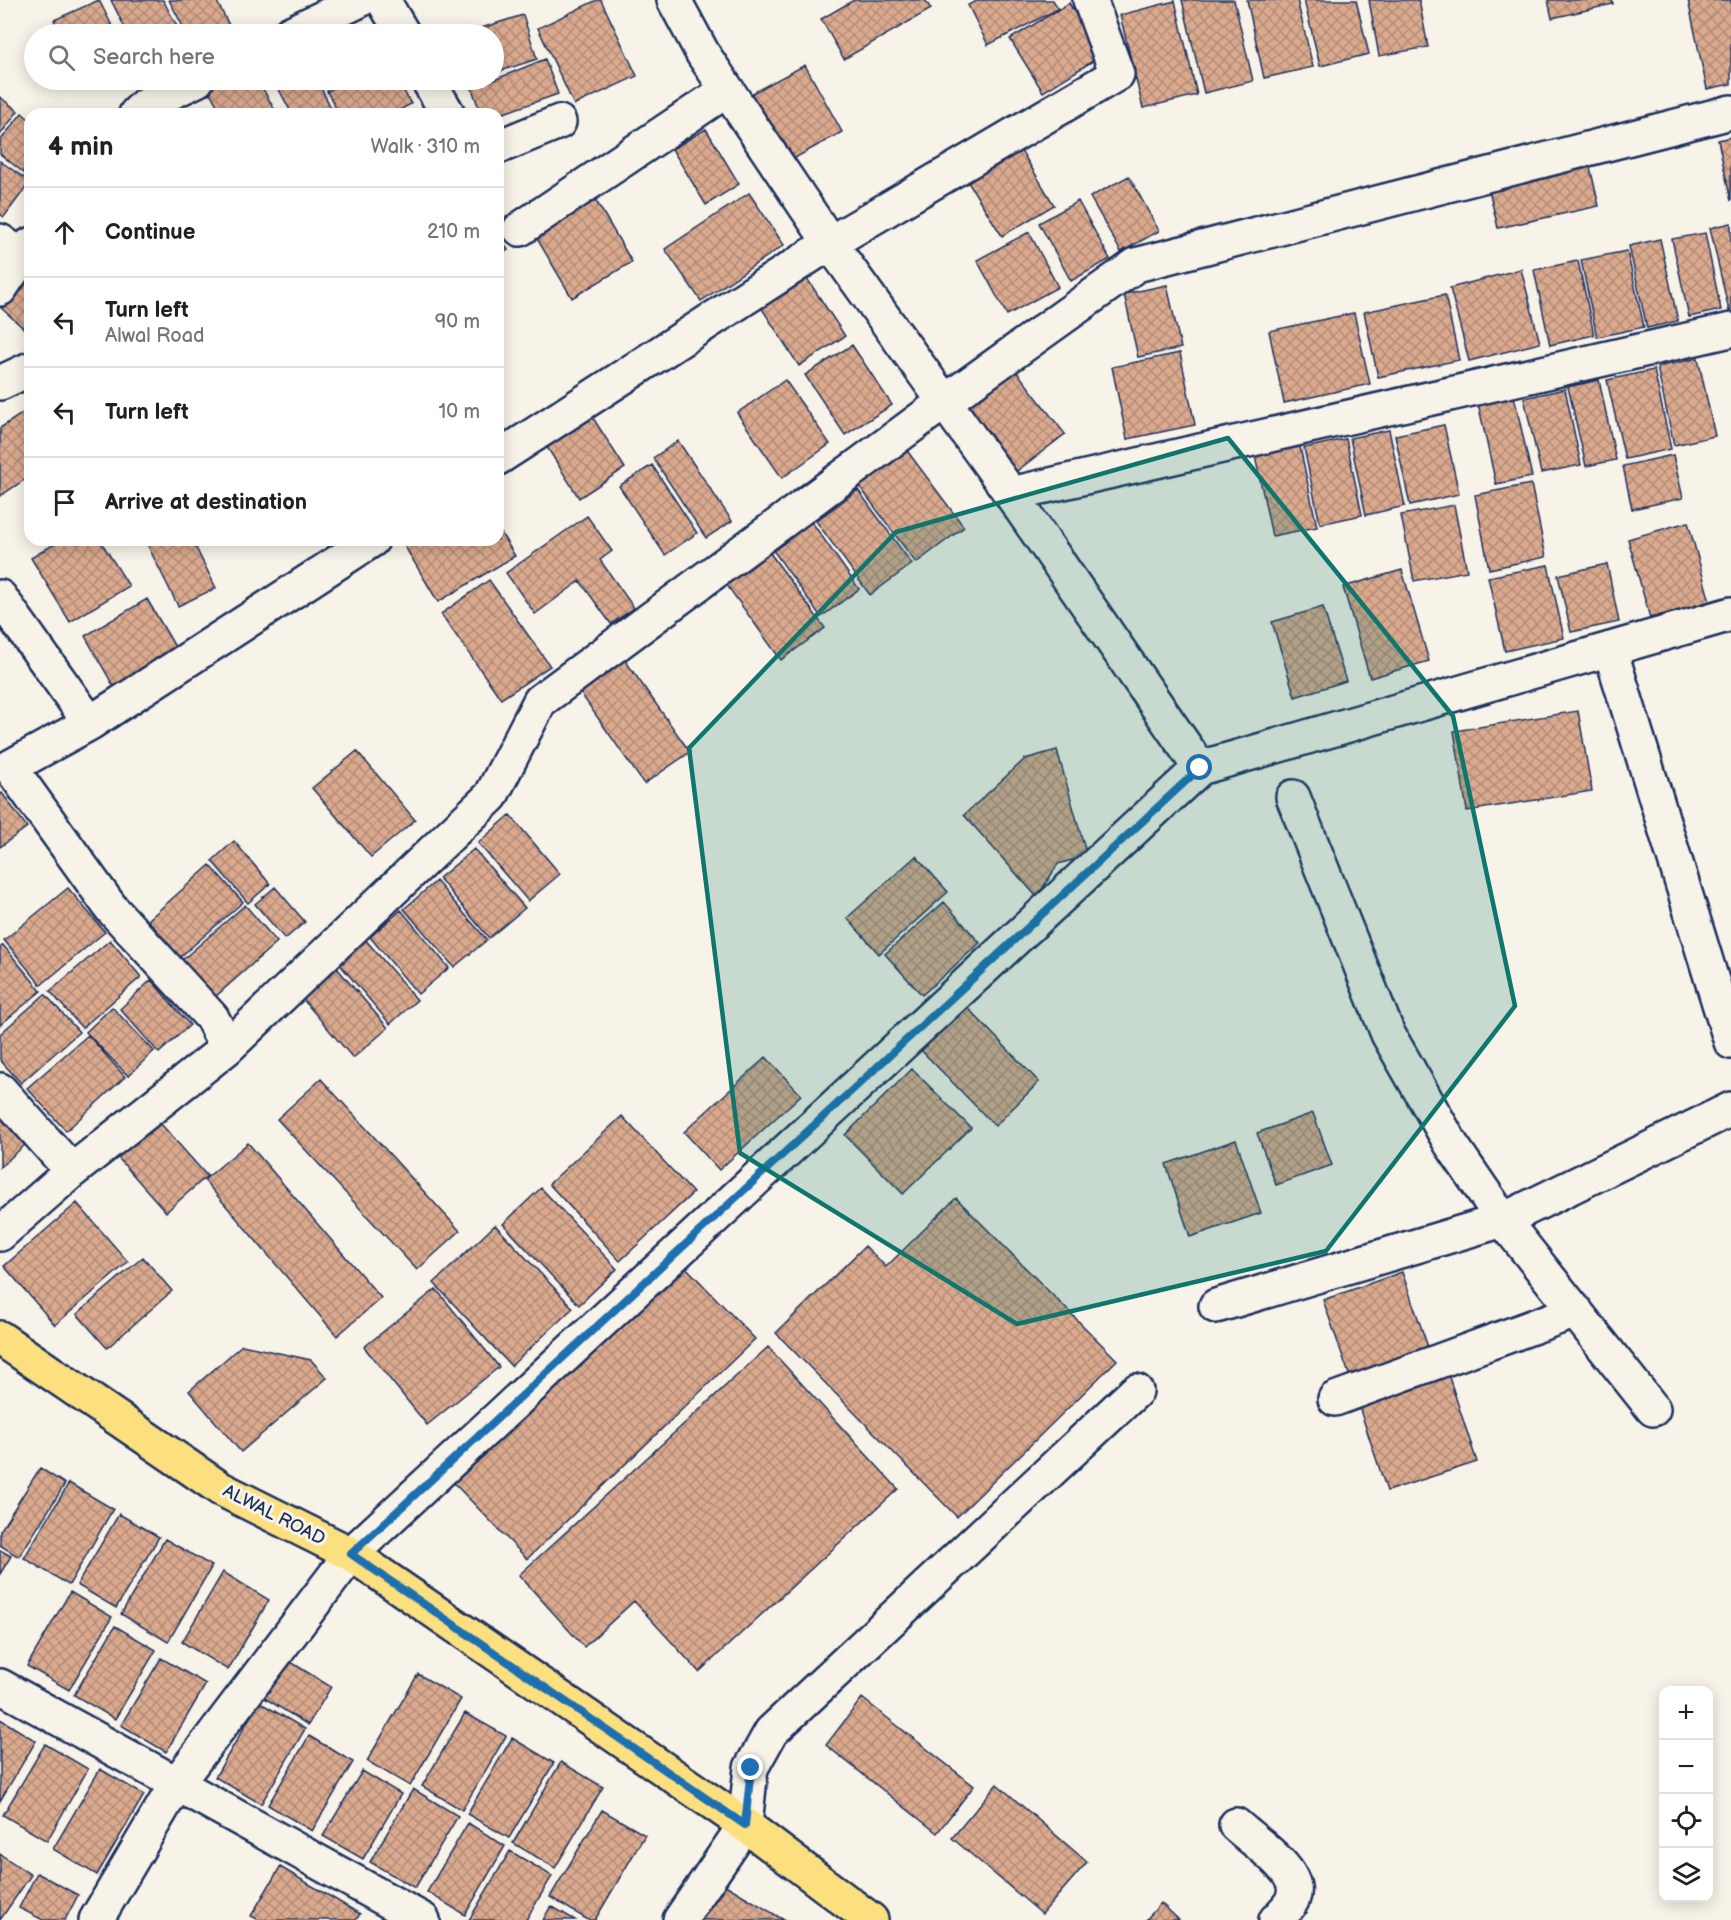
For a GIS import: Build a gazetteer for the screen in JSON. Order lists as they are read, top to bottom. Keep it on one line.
{"streets":{"main road":["ALWAL ROAD"]},"page":{"search":"Search here","heading":["4 min","Walk · 310 m"],"list":[["Continue","210 m"],["Turn left","Alwal Road","90 m"],["Turn left","10 m"],"Arrive at destination"],"map_buttons":["+","−"]}}
